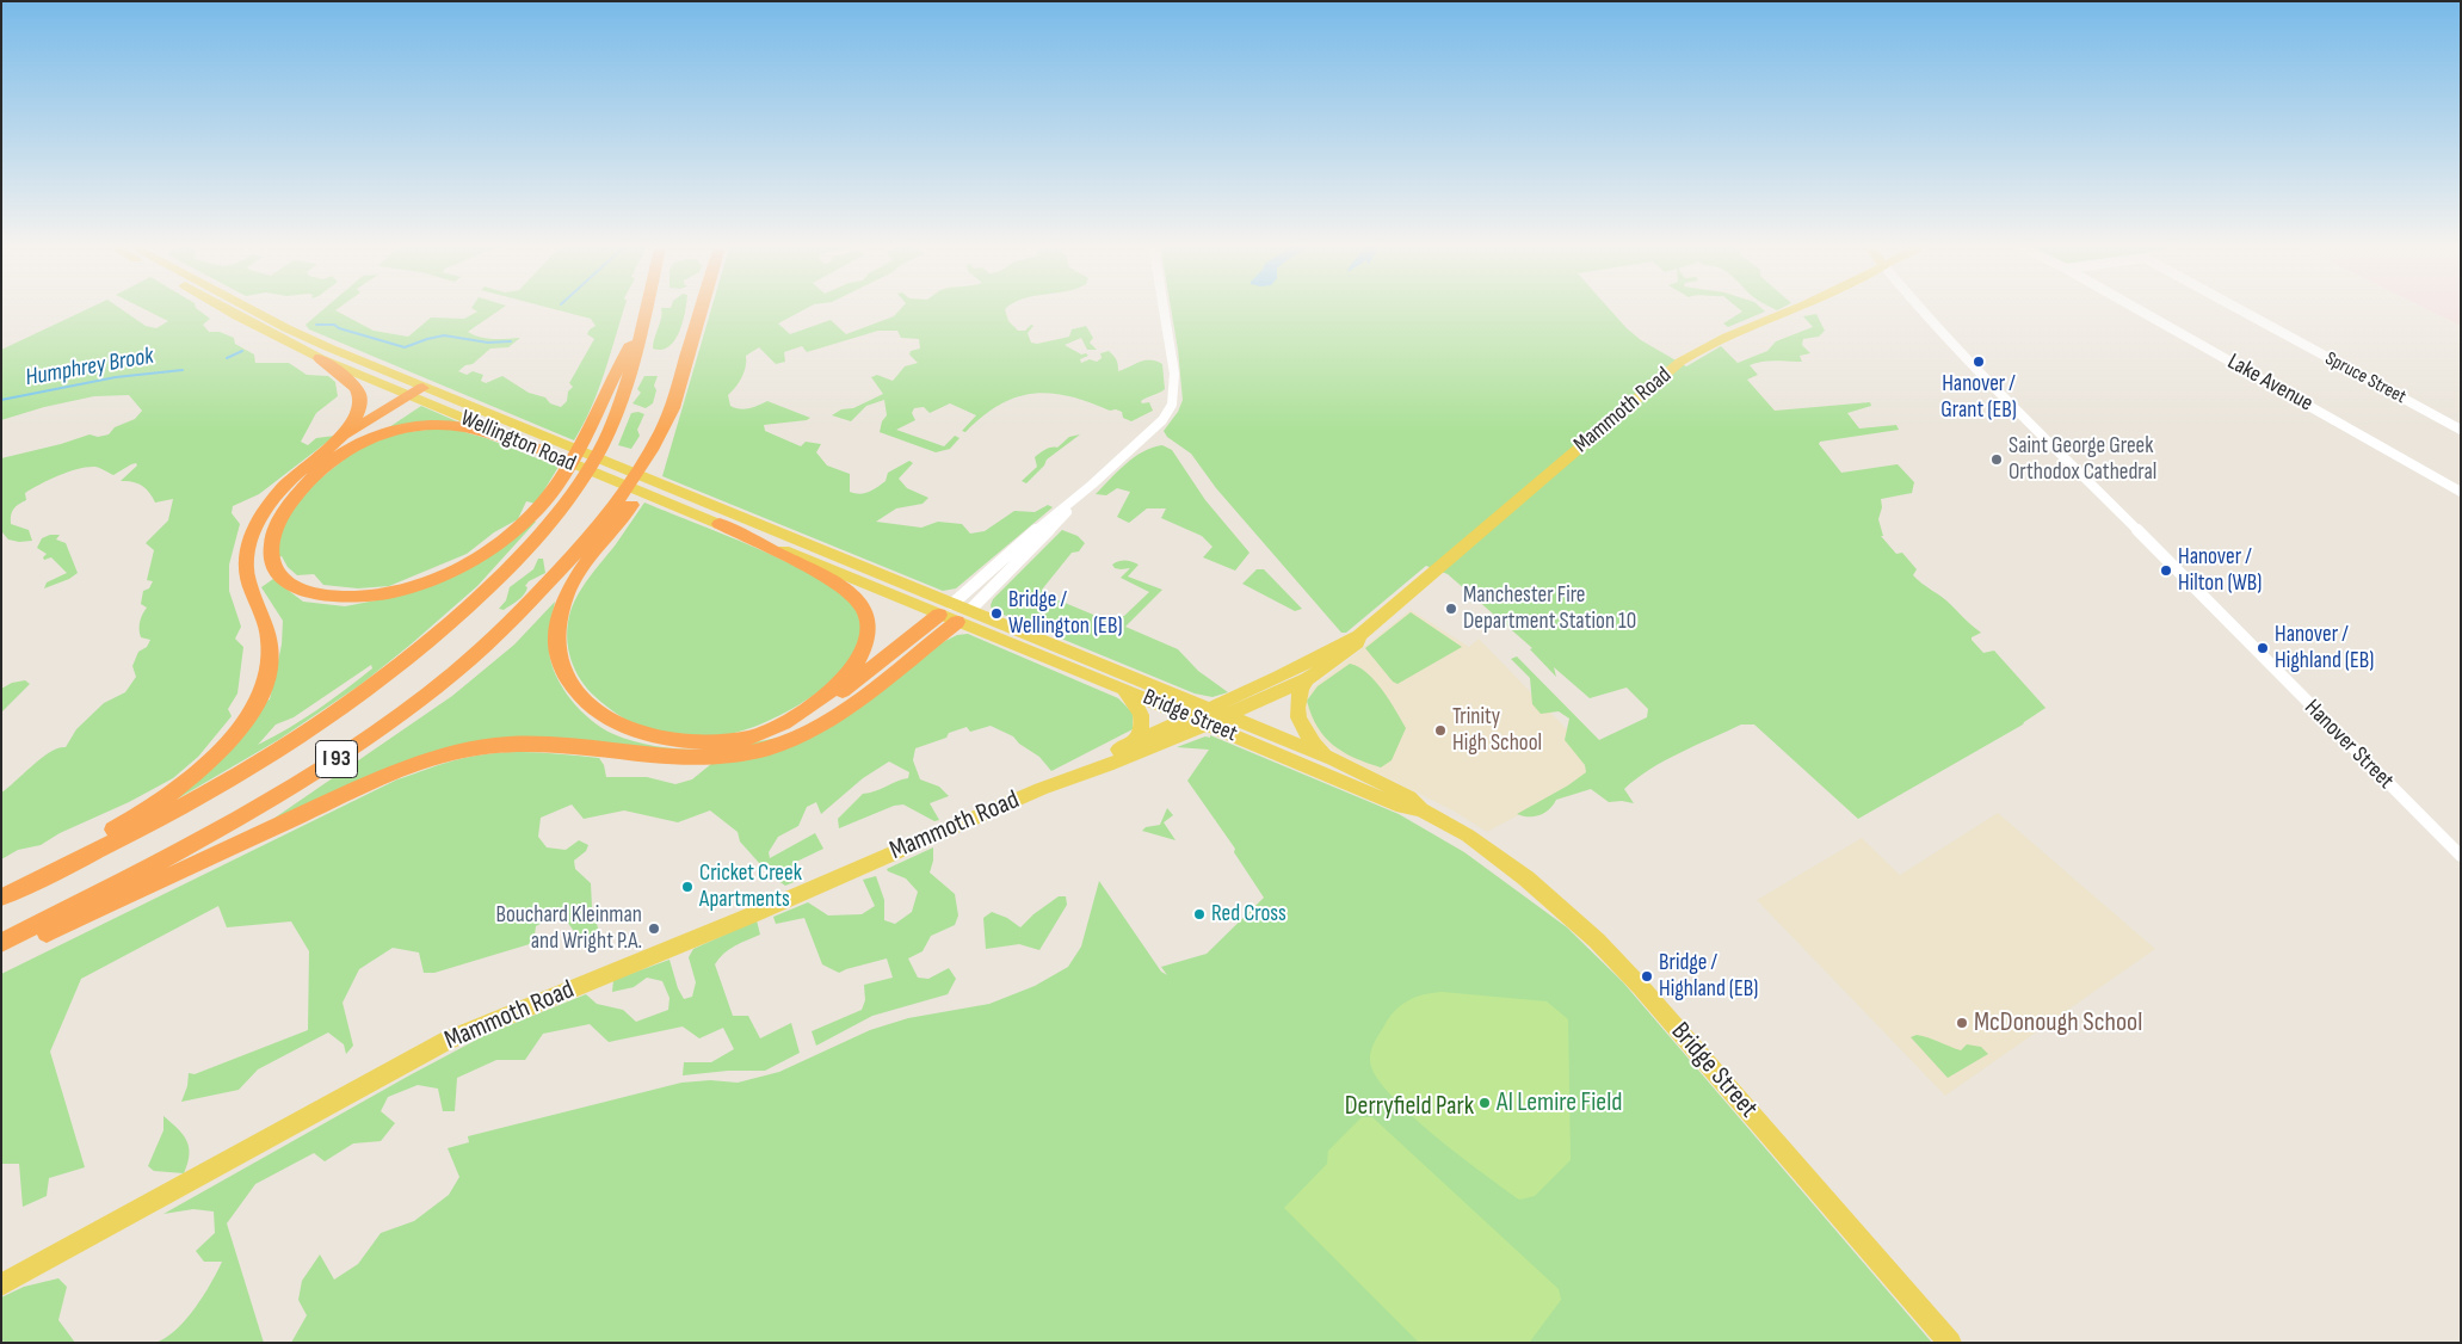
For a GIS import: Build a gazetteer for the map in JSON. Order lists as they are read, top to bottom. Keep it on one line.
{"streets":{"highway":["I 93"],"main road":["Mammoth Road","Wellington Road","Bridge Street"],"street":["Spruce Street","Lake Avenue","Hanover Street"]},"crossings":[["Mammoth Road","Bridge Street"],["Wellington Road","Bridge Street"]],"water":["Humphrey Brook"],"parks":["Derryfield Park"],"places":["Hanover / Grant (EB)","Saint George Greek Orthodox Cathedral","Hanover / Hilton (WB)","Manchester Fire Department Station 10","Bridge / Wellington (EB)","Hanover / Highland (EB)","Trinity High School","Cricket Creek Apartments","Red Cross","Bouchard Kleinman and Wright P.A.","Bridge / Highland (EB)","McDonough School","Al Lemire Field"]}
